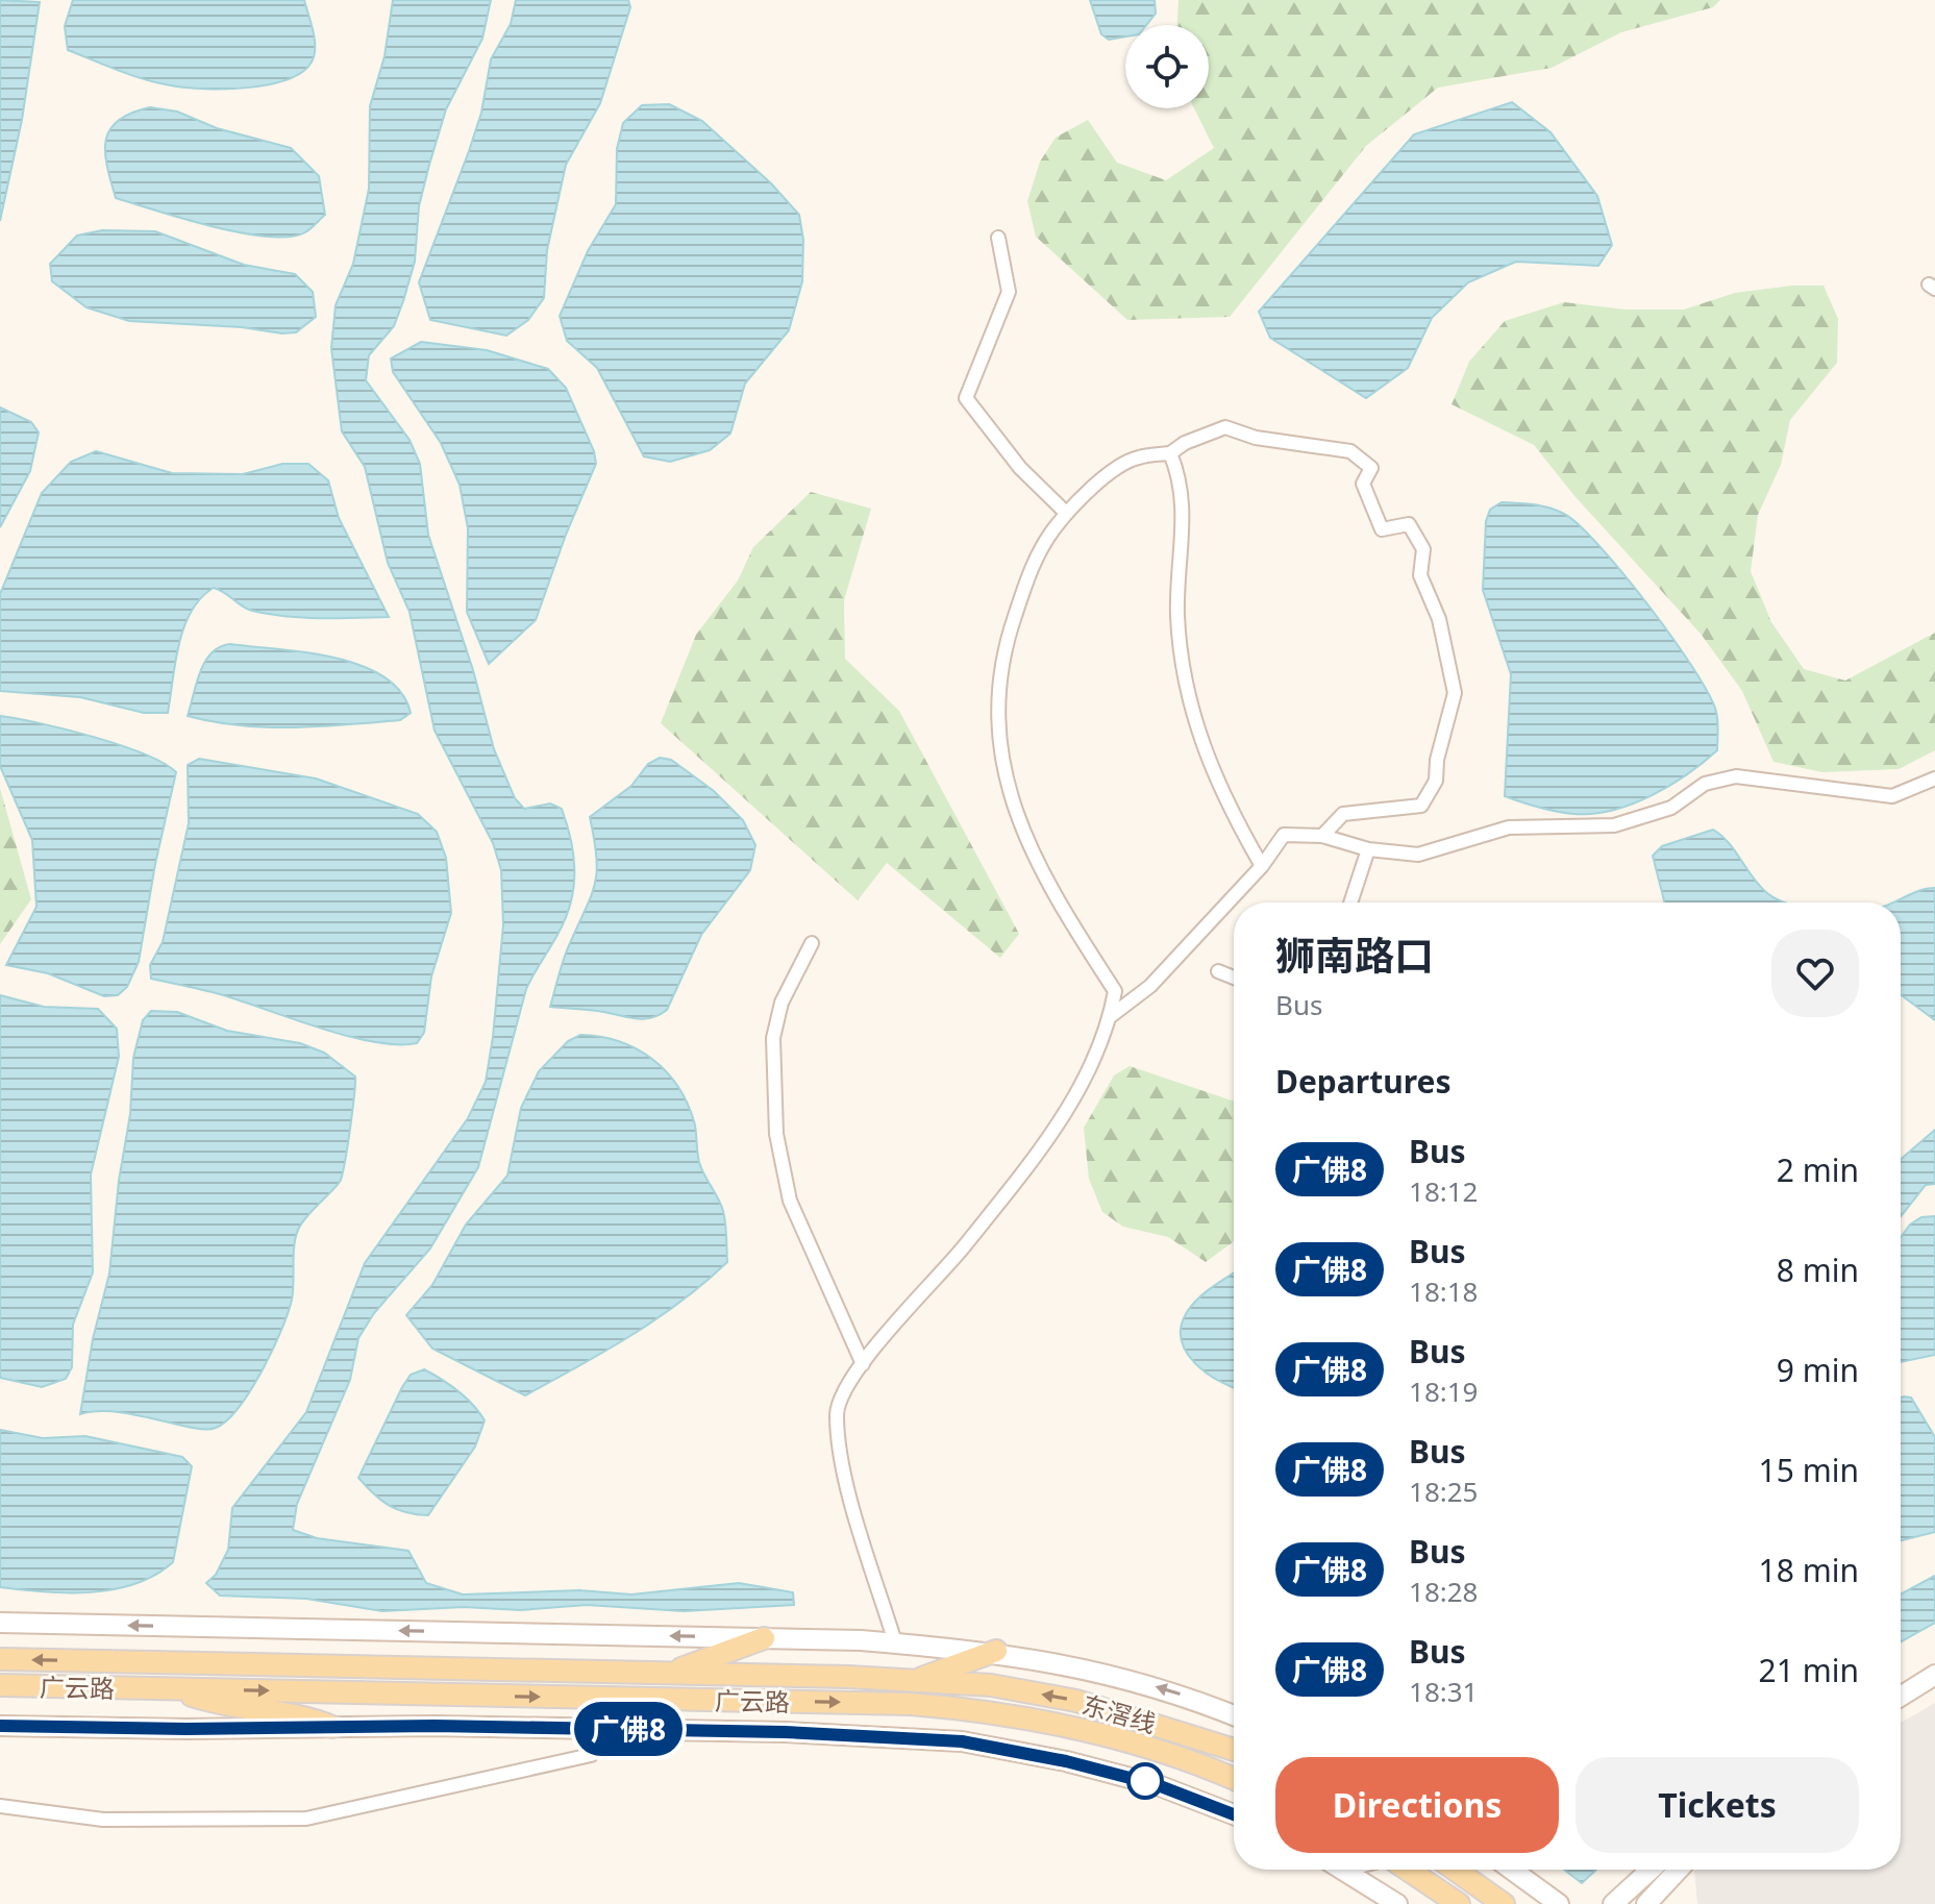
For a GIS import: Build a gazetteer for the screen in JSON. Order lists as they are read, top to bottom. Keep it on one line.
{"streets":{"main road":["广云路","东滘线"]},"crossings":[["广云路","东滘线"]],"lines":["bus line 广佛8"],"page":{"on_map":"广佛8","heading":[["狮南路口","Bus"],"Departures"],"list":[{"mark":"广佛8","name":"Bus","note":"18:12","value":"2 min"},{"mark":"广佛8","name":"Bus","note":"18:18","value":"8 min"},{"mark":"广佛8","name":"Bus","note":"18:19","value":"9 min"},{"mark":"广佛8","name":"Bus","note":"18:25","value":"15 min"},{"mark":"广佛8","name":"Bus","note":"18:28","value":"18 min"},{"mark":"广佛8","name":"Bus","note":"18:31","value":"21 min"}],"buttons":["Directions","Tickets"]}}
